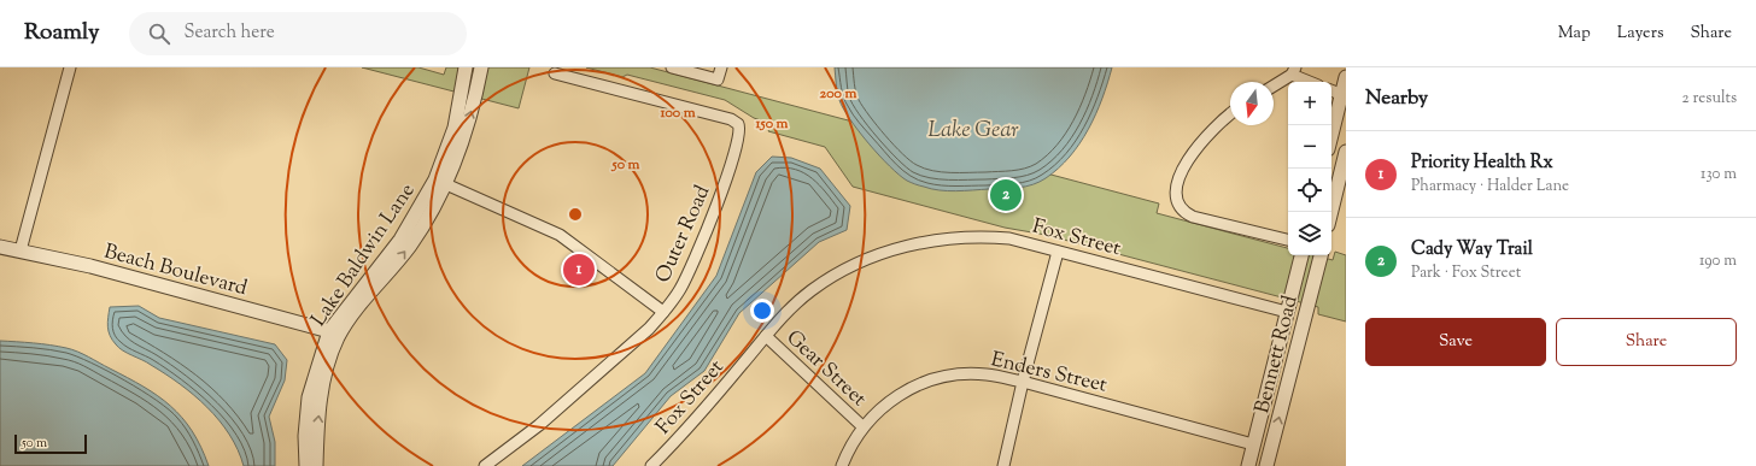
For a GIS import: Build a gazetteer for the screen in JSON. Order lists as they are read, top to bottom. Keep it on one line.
{"streets":{"street":["Outer Road","Fox Street","Lake Baldwin Lane","Beach Boulevard","Bennett Road","Gear Street","Enders Street"]},"crossings":[["Fox Street","Bennett Road"],["Fox Street","Gear Street"],["Lake Baldwin Lane","Beach Boulevard"],["Bennett Road","Enders Street"],["Gear Street","Enders Street"]],"water":["Lake Gear"],"scale_bar":"50 m","north":"bottom","page":{"header":"Roamly","search":"Search here","nav":["Map","Layers","Share"],"heading":["Nearby","2 results"],"map_buttons":["+","−"],"list":[{"mark":"1","name":"Priority Health Rx","note":"Pharmacy · Halder Lane","value":"130 m"},{"mark":"2","name":"Cady Way Trail","note":"Park · Fox Street","value":"190 m"}],"pins":["2","1"],"buttons":["Save","Share"],"scale":"50 m"},"rings":["200 m","100 m","150 m","50 m"]}
